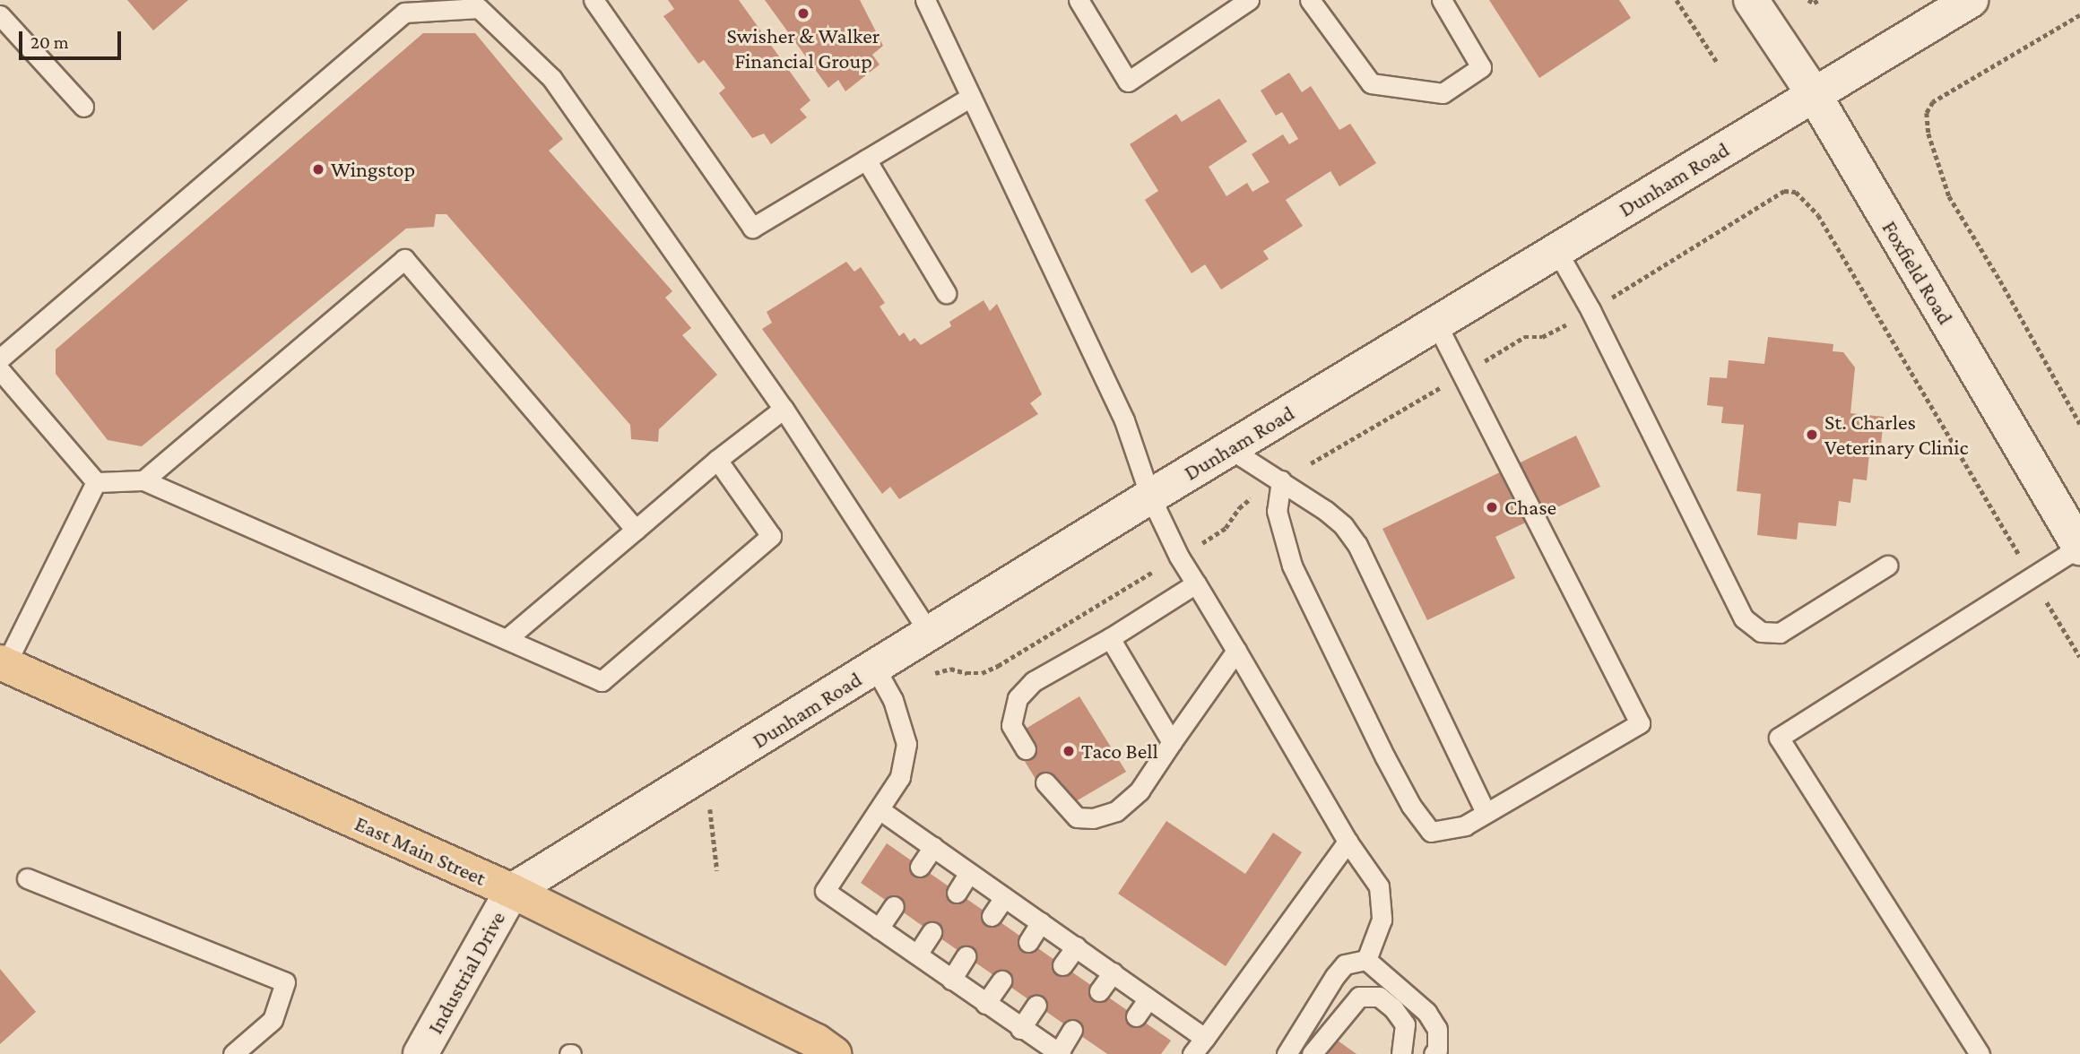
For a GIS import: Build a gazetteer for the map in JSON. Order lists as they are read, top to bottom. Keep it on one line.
{"streets":{"main road":["East Main Street"],"street":["Dunham Road","Foxfield Road","Industrial Drive"]},"crossings":[["Dunham Road","Foxfield Road"],["Dunham Road","East Main Street"],["Dunham Road","Industrial Drive"],["East Main Street","Industrial Drive"]],"places":["Swisher & Walker Financial Group","Wingstop","St. Charles Veterinary Clinic","Chase","Taco Bell"],"scale_bar":"20 m"}
